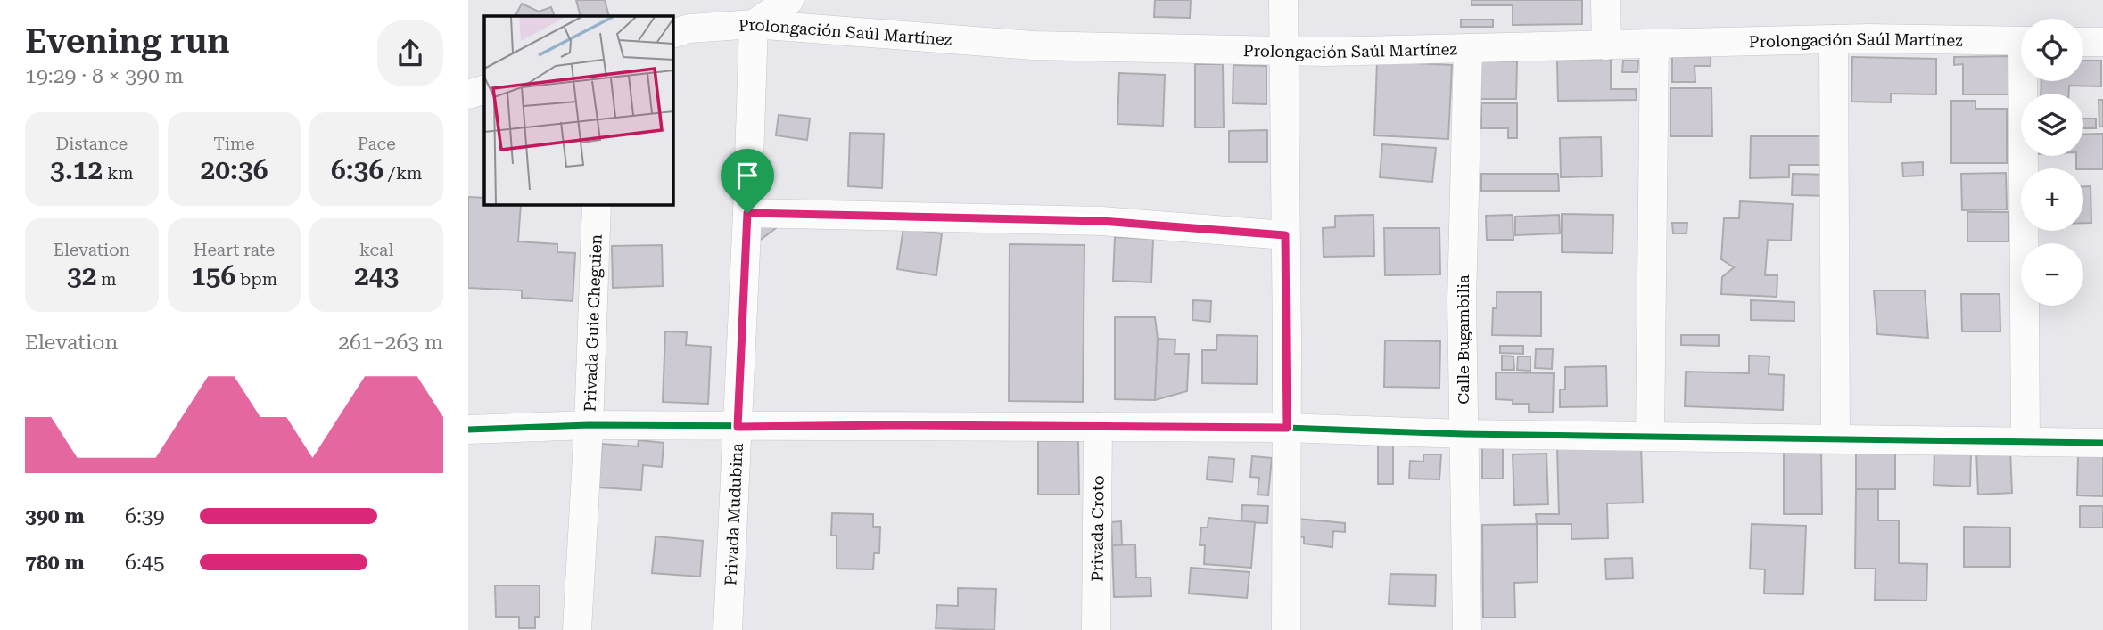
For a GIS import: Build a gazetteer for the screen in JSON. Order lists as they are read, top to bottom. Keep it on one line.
{"streets":{"street":["Prolongación Saúl Martínez","Privada Guie Cheguien","Calle Bugambilia","Privada Mudubina","Privada Croto"]},"crossings":[["Prolongación Saúl Martínez","Calle Bugambilia"],["Prolongación Saúl Martínez","Privada Mudubina"]],"page":{"heading":["Evening run","19:29 · 8 × 390 m"],"map_buttons":["+","−"],"stats":[["Distance","3.12 km"],["Time","20:36"],["Pace","6:36 /km"],["Elevation","32 m"],["Heart rate","156 bpm"],["kcal","243"]],"chart":["Elevation","261–263 m"],"list":[{"name":"390 m","note":"6:39"},{"name":"780 m","note":"6:45"}]}}
